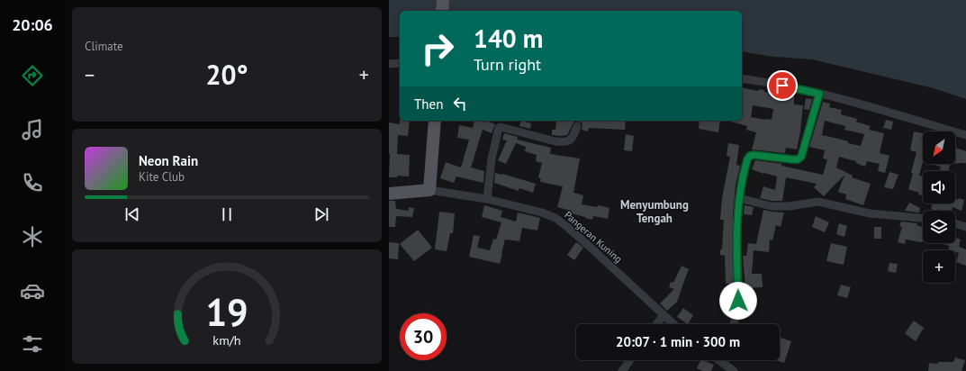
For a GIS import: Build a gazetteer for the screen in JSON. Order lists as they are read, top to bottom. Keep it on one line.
{"streets":{"street":["Pangeran Kuning"]},"districts":["Menyumbung Tengah"],"north":"bottom left","page":{"tabs":"20:06","tile":"Climate","turn":["140 m","Turn right"],"heat":["−","20°","+"],"then":"Then","map_buttons":"+","song":["Neon Rain","Kite Club"],"limit":"30","trip":"20:07 · 1 min · 300 m","gauge":["19","km/h"]}}
